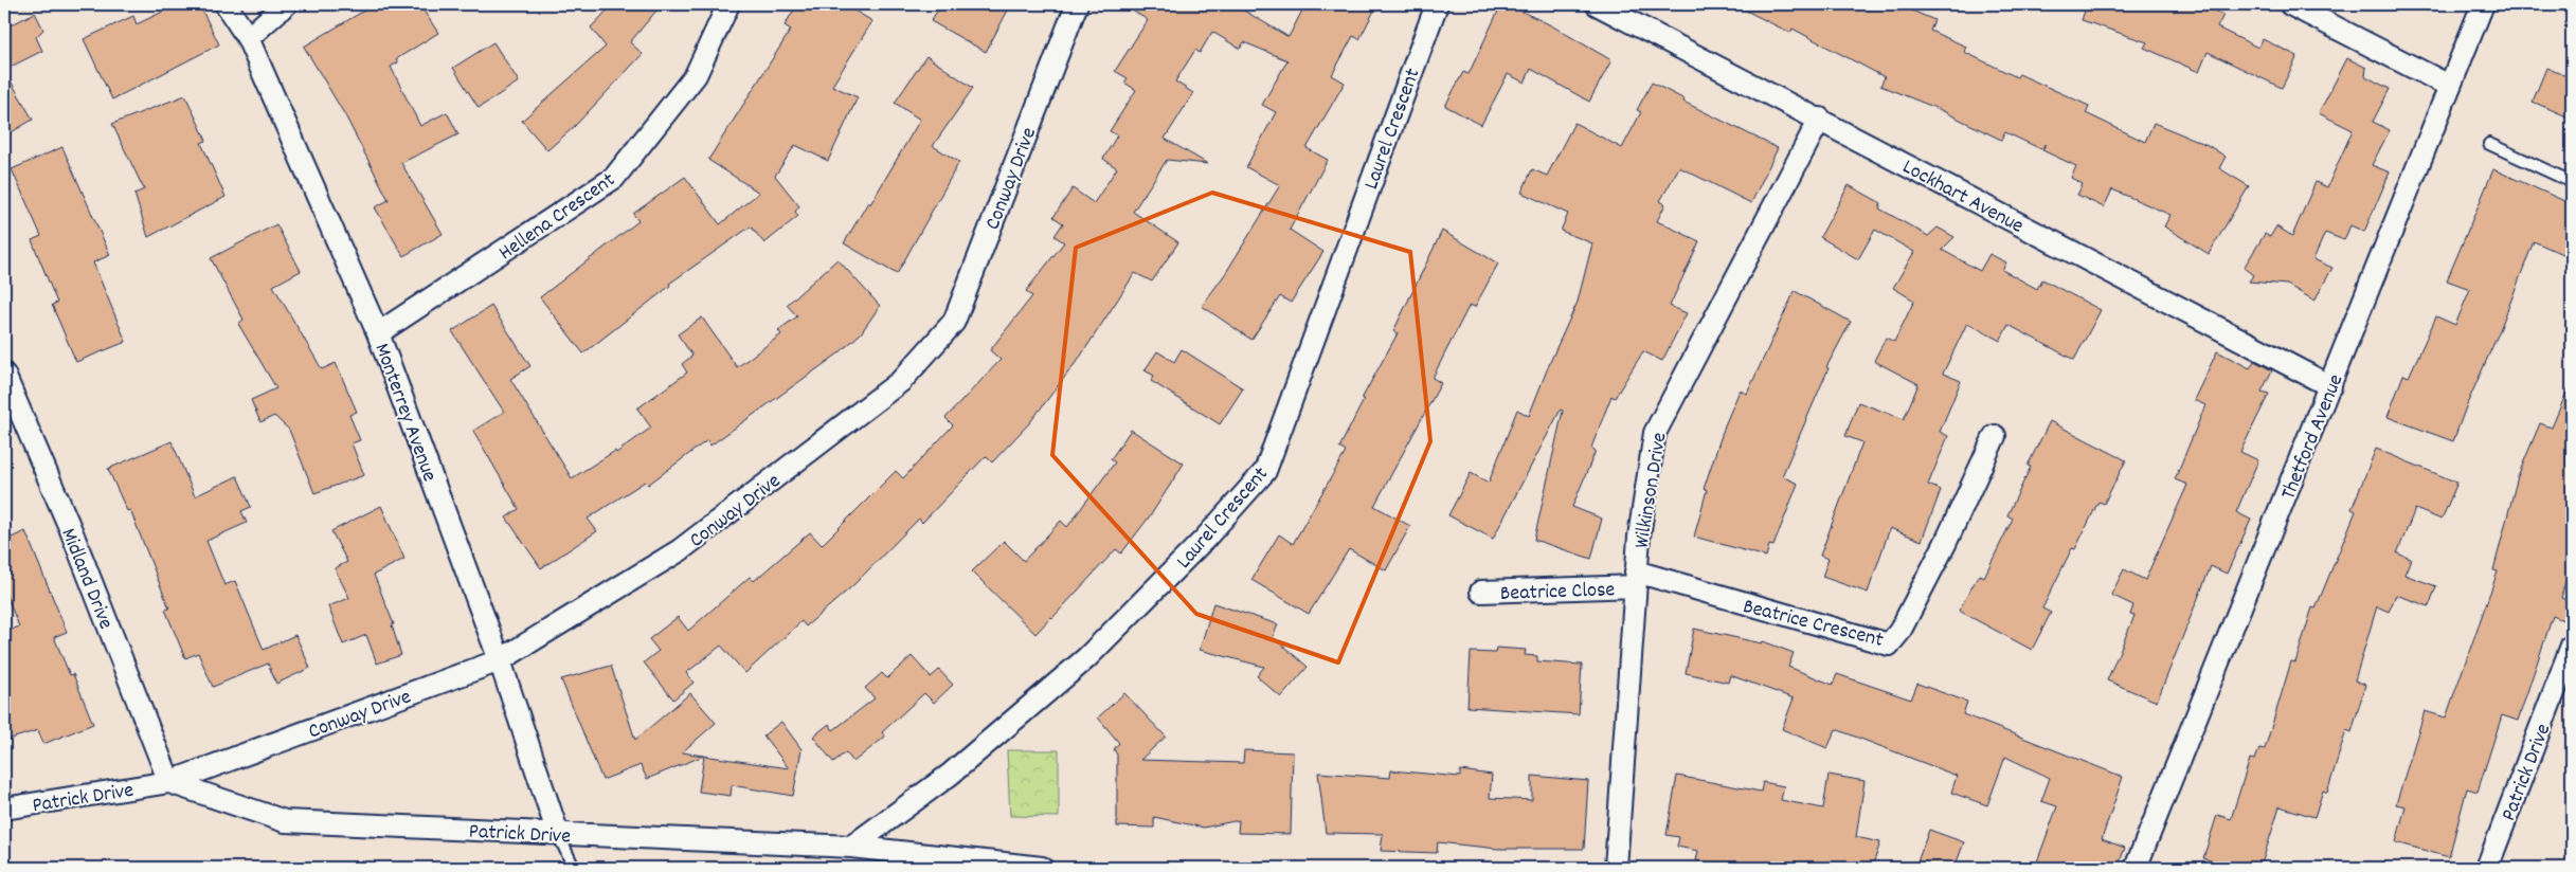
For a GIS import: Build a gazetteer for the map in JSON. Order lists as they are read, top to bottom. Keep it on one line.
{"streets":{"street":["Laurel Crescent","Conway Drive","Lockhart Avenue","Hellena Crescent","Monterrey Avenue","Thetford Avenue","Wilkinson Drive","Midland Drive","Beatrice Close","Beatrice Crescent","Patrick Drive"]},"crossings":[["Laurel Crescent","Patrick Drive"],["Conway Drive","Monterrey Avenue"],["Conway Drive","Midland Drive"],["Conway Drive","Patrick Drive"],["Lockhart Avenue","Thetford Avenue"],["Lockhart Avenue","Wilkinson Drive"],["Hellena Crescent","Monterrey Avenue"],["Monterrey Avenue","Patrick Drive"],["Wilkinson Drive","Beatrice Close"],["Wilkinson Drive","Beatrice Crescent"],["Midland Drive","Patrick Drive"],["Beatrice Close","Beatrice Crescent"]]}
